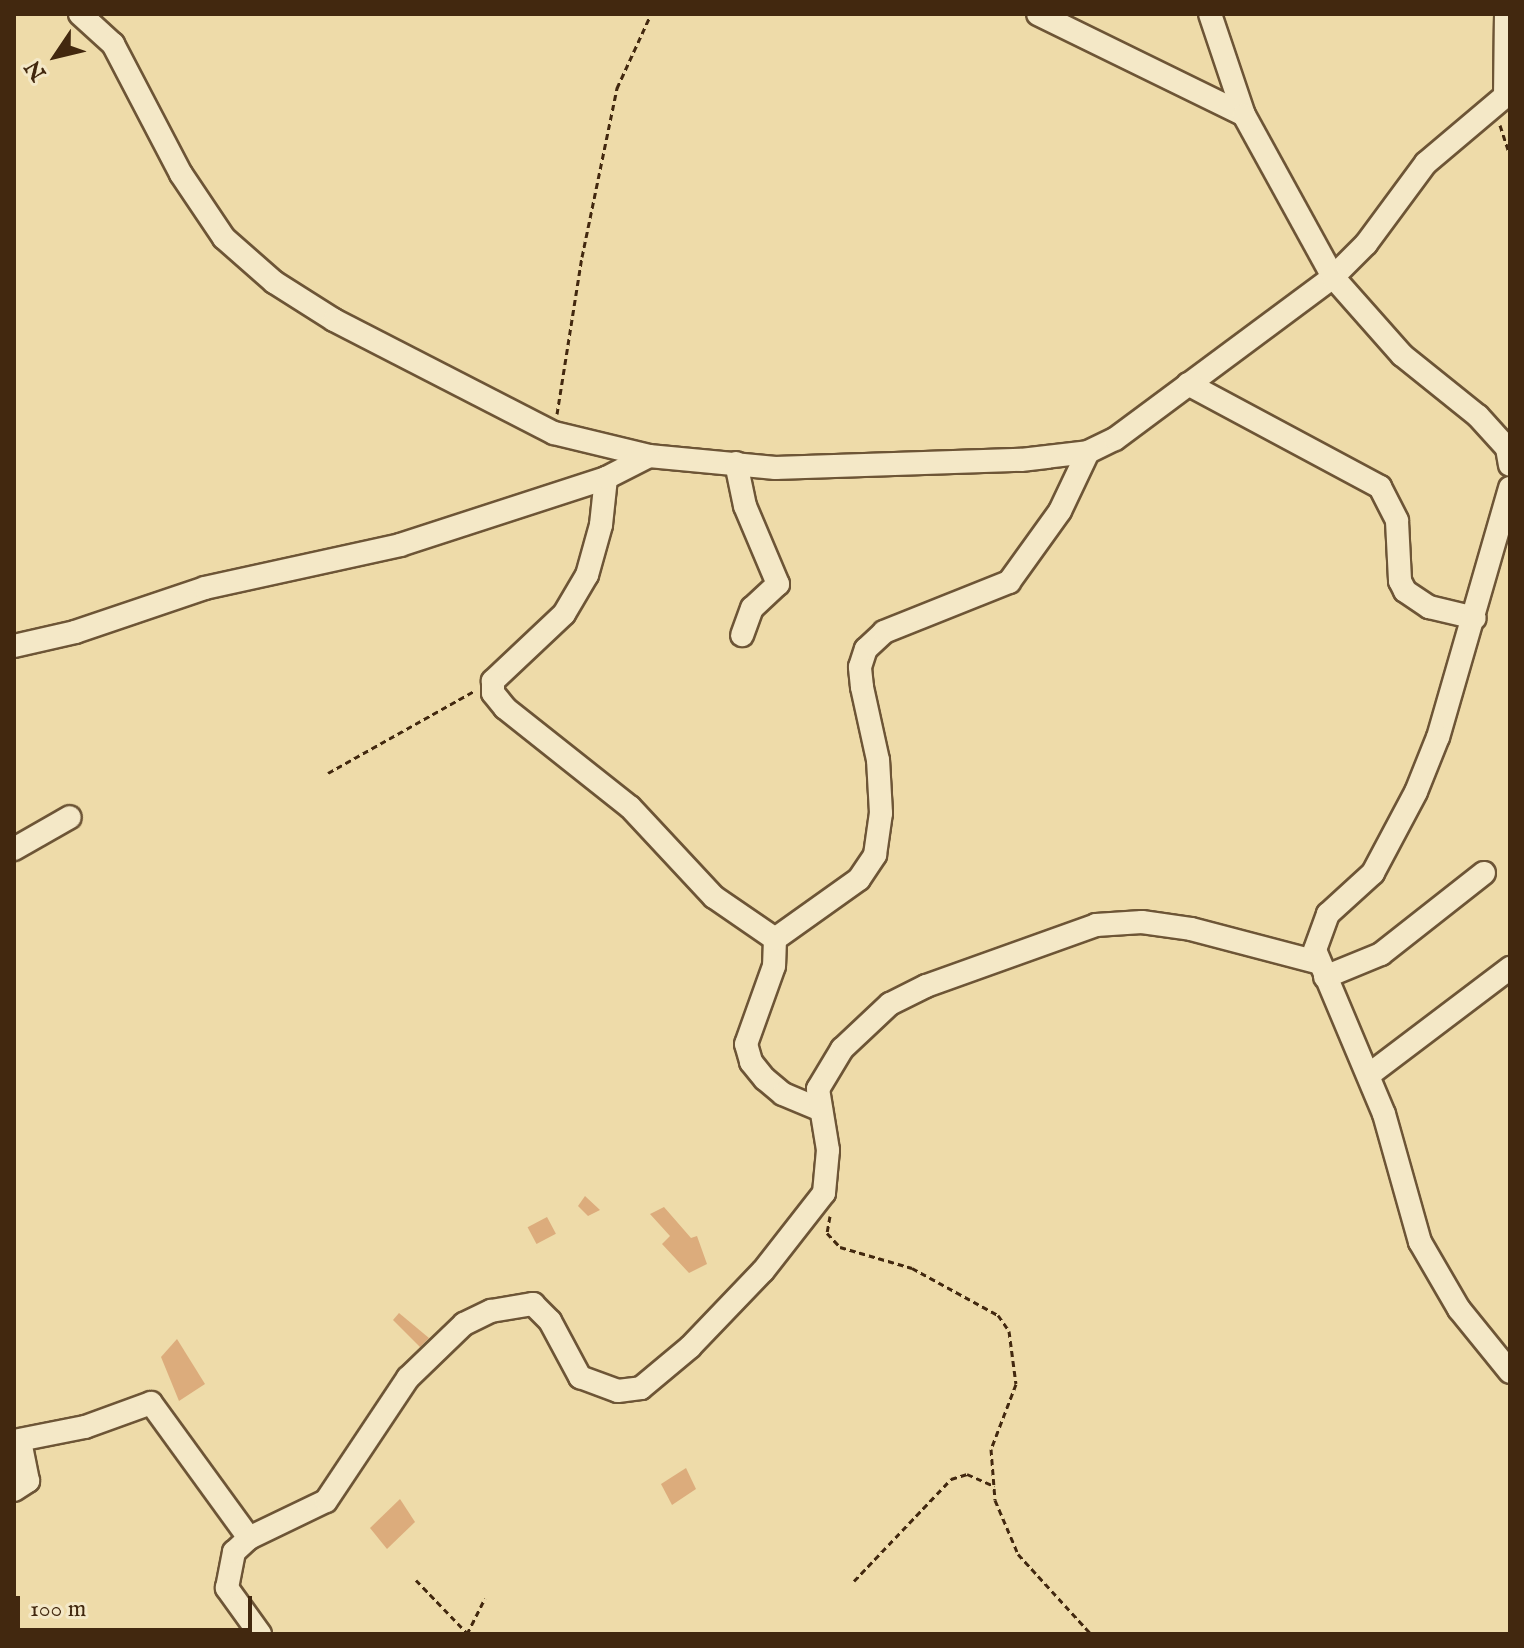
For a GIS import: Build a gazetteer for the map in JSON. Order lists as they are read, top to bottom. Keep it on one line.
{"scale_bar":"100 m","north":"bottom left"}
